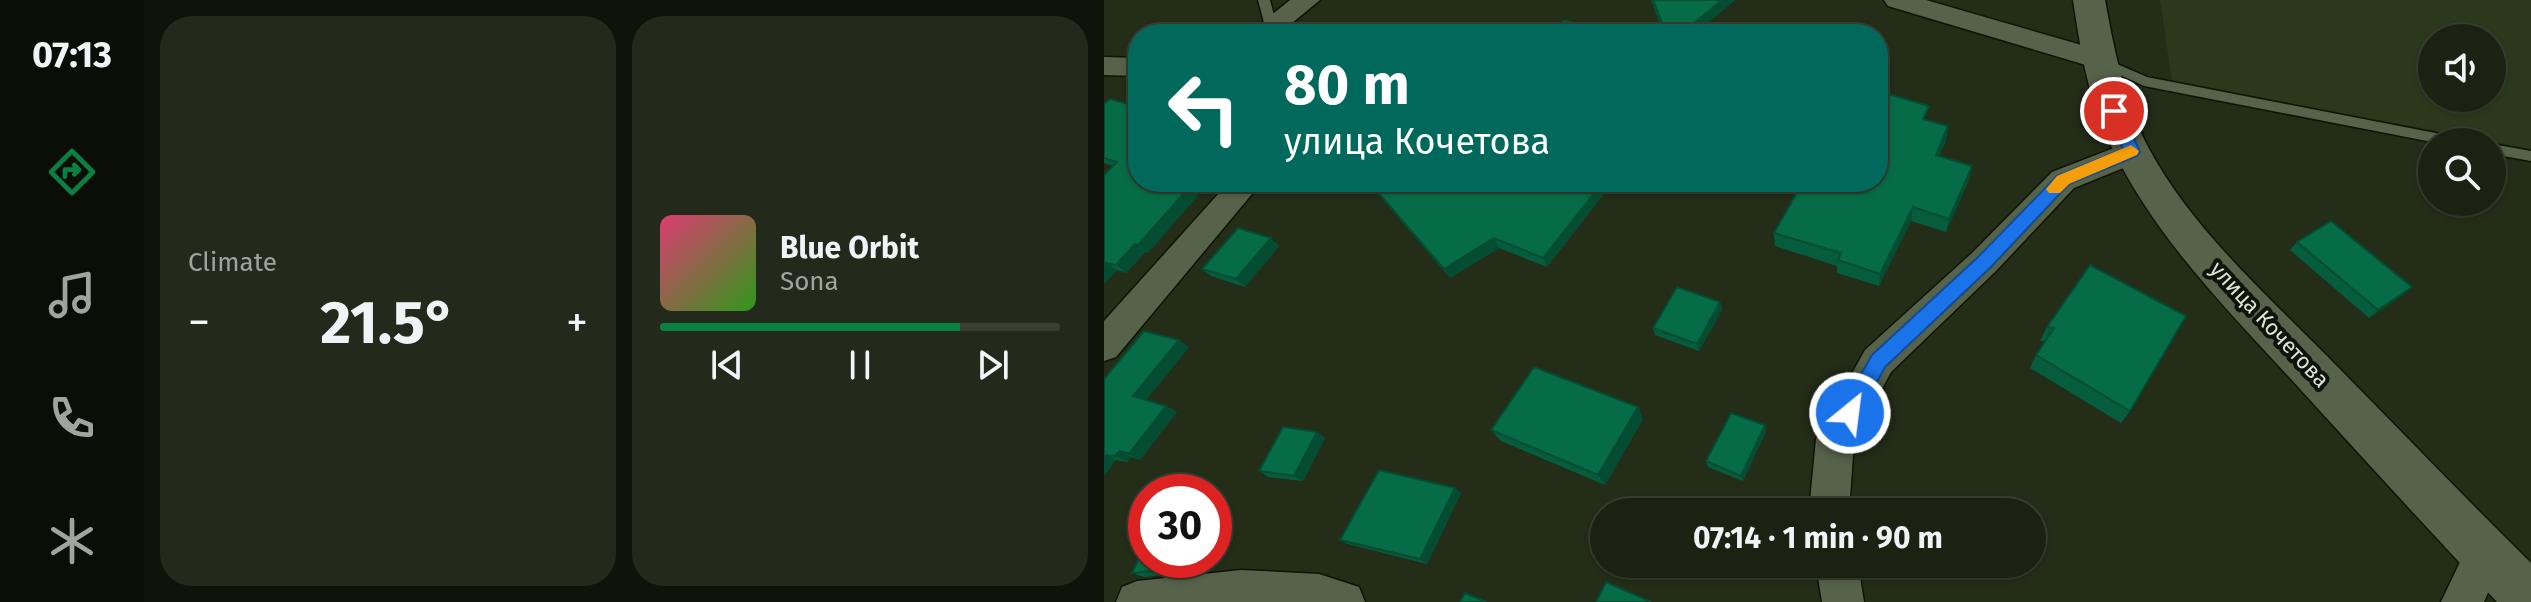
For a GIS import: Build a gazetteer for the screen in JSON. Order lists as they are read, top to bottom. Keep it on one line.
{"streets":{"street":["улица Кочетова"]},"page":{"tabs":"07:13","tile":"Climate","turn":["80 m","улица Кочетова"],"song":["Blue Orbit","Sona"],"heat":["−","21.5°","+"],"limit":"30","trip":"07:14 · 1 min · 90 m"}}
